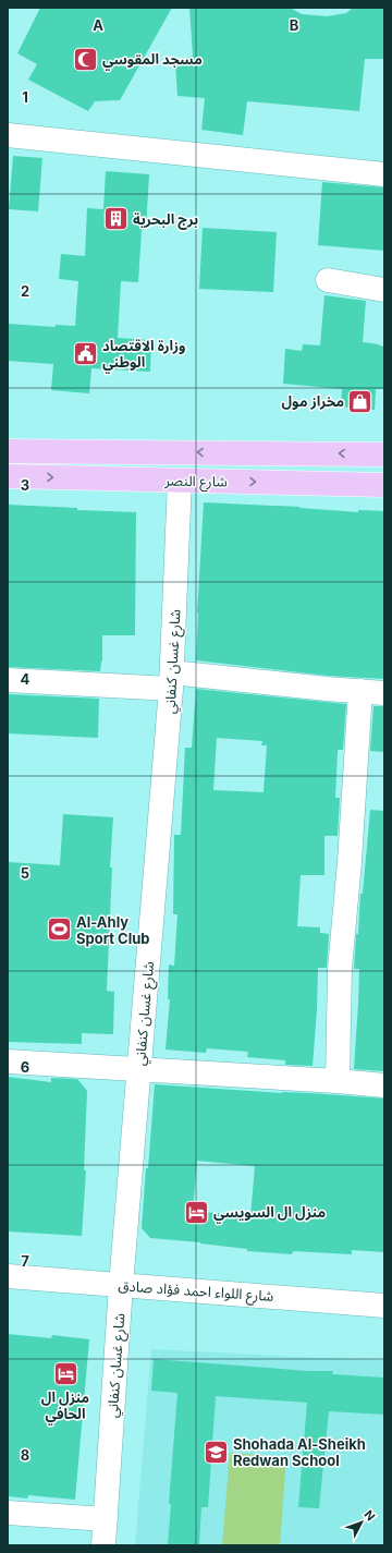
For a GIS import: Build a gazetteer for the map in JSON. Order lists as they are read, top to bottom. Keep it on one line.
{"streets":{"main road":["شارع النصر"],"street":["شارع غسان كنفاني","شارع اللواء احمد فؤاد صادق"]},"crossings":[["شارع النصر","شارع غسان كنفاني"],["شارع غسان كنفاني","شارع اللواء احمد فؤاد صادق"]],"places":{"mosque":["مسجد المقوسي"],"building":["برج البحرية"],"public building":["وزارة الاقتصاد الوطني"],"shop":["مخراز مول"],"sports":["Al-Ahly Sport Club"],"hotel":["منزل ال السويسي","منزل ال الحافي"],"school or university":["Shohada Al-Sheikh Redwan School"]},"north":"top right","grid":{"columns":["A","B"],"rows":["1","2","3","4","5","6","7","8"]}}
